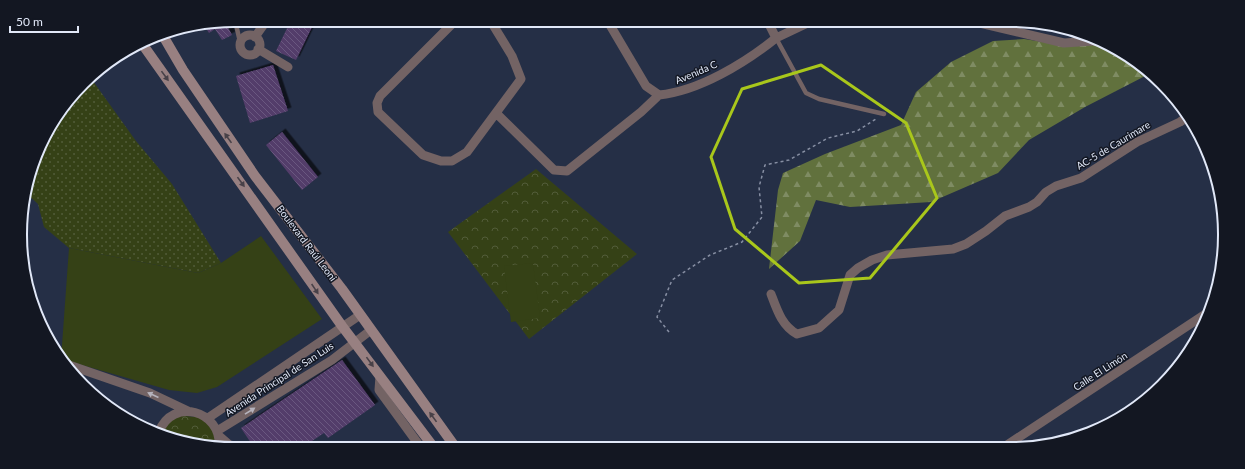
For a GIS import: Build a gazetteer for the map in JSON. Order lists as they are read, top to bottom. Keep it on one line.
{"streets":{"main road":["Boulevard Raúl Leoni"],"street":["Avenida C","AC-5 de Caurimare","Calle El Limón","Avenida Principal de San Luis"]},"crossings":[["Boulevard Raúl Leoni","Avenida Principal de San Luis"]],"scale_bar":"50 m"}
